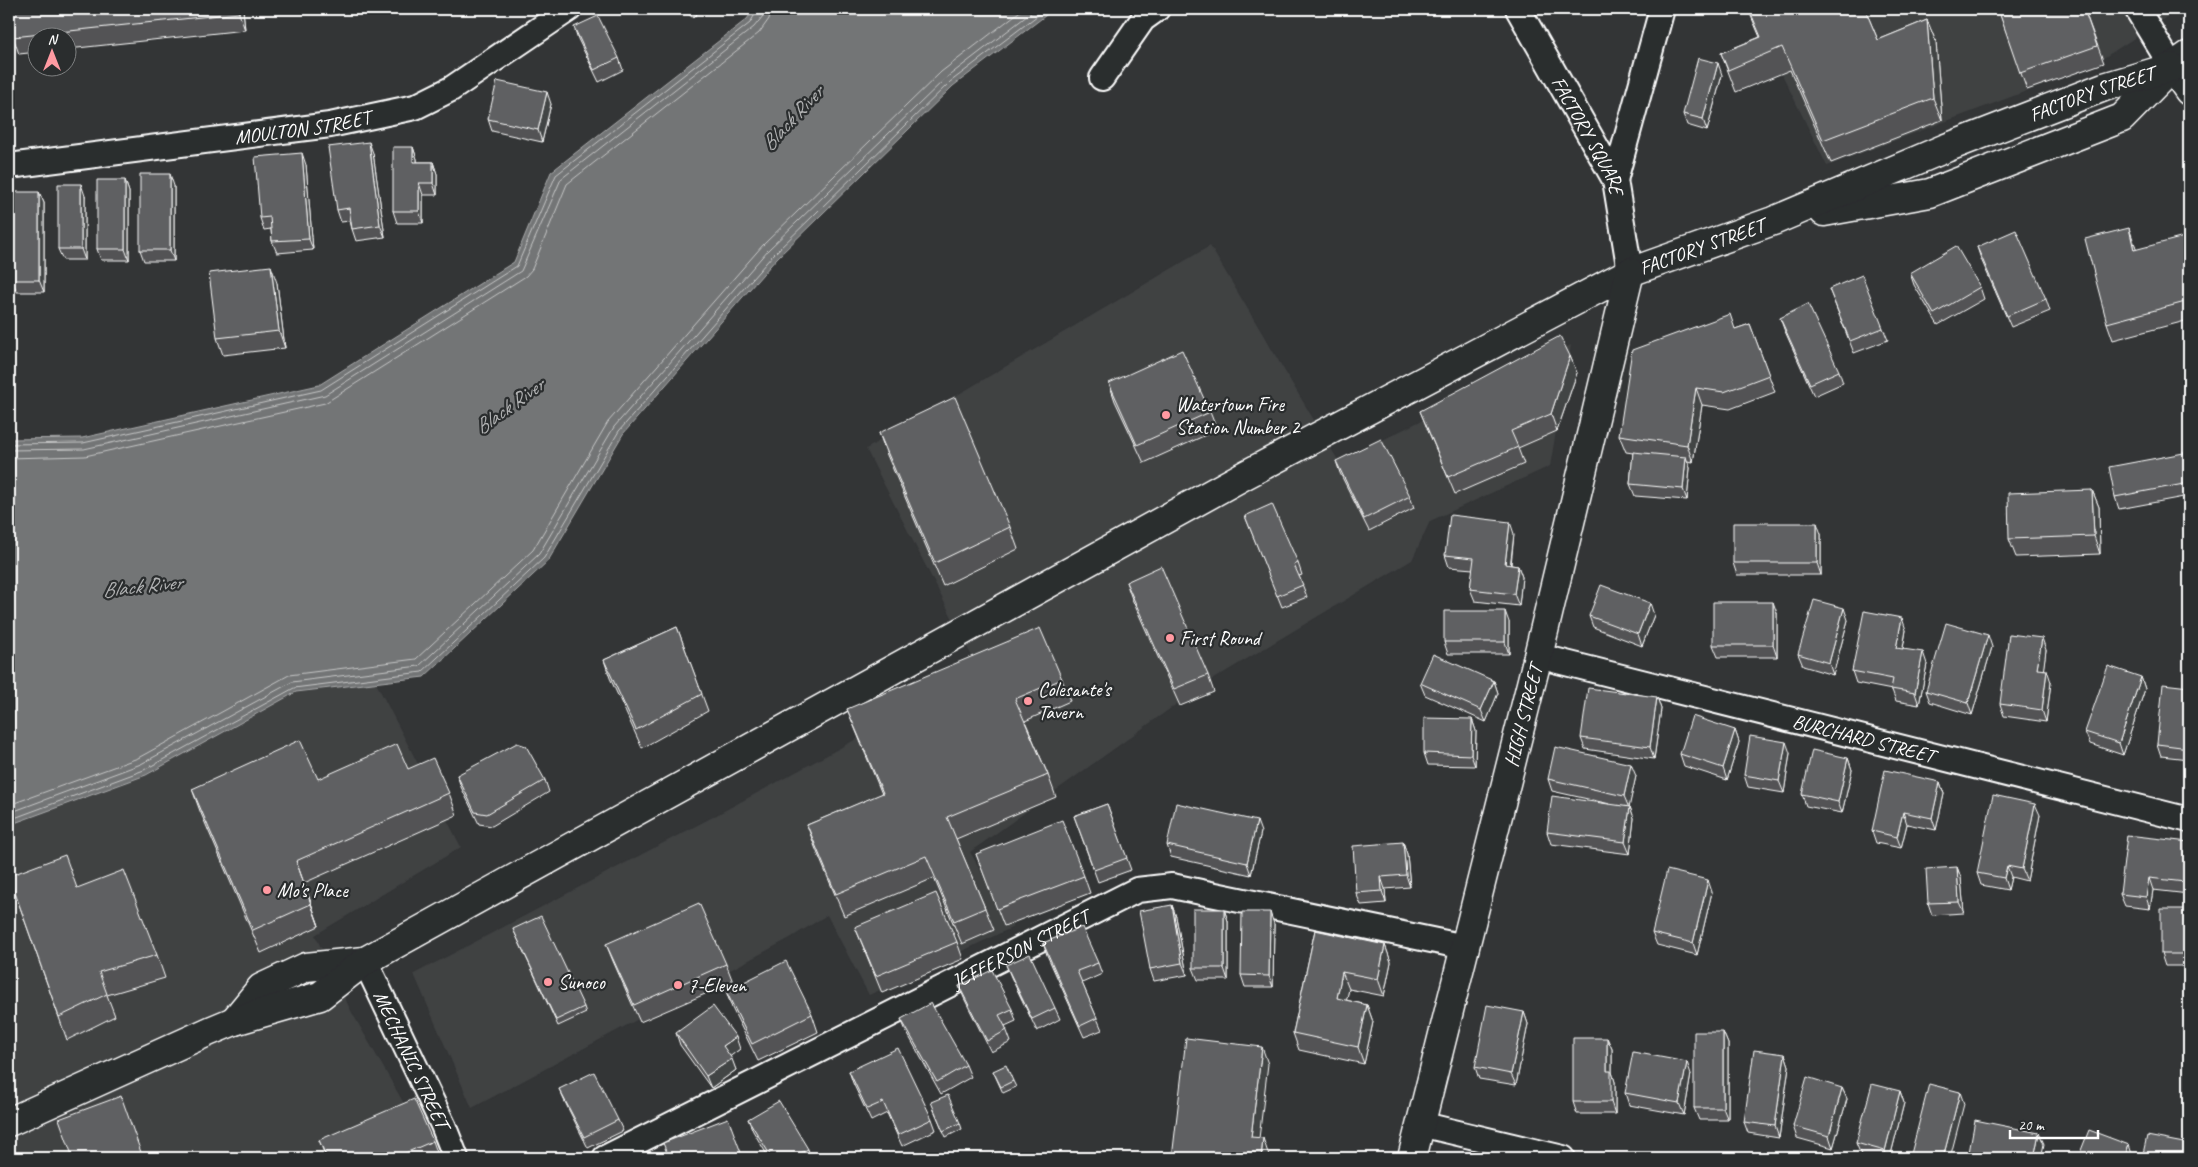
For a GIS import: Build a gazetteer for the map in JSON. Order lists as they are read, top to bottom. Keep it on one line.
{"streets":{"main road":["FACTORY STREET","HIGH STREET"],"street":["MOULTON STREET","FACTORY SQUARE","BURCHARD STREET","JEFFERSON STREET","MECHANIC STREET"]},"crossings":[["FACTORY STREET","FACTORY SQUARE"],["FACTORY STREET","HIGH STREET"],["FACTORY STREET","MECHANIC STREET"],["FACTORY SQUARE","HIGH STREET"],["HIGH STREET","BURCHARD STREET"],["HIGH STREET","JEFFERSON STREET"]],"water":["Black River"],"places":["Watertown Fire Station Number 2","First Round","Colesante's Tavern","Mo's Place","Sunoco","7-Eleven"],"scale_bar":"20 m","north":"top"}
